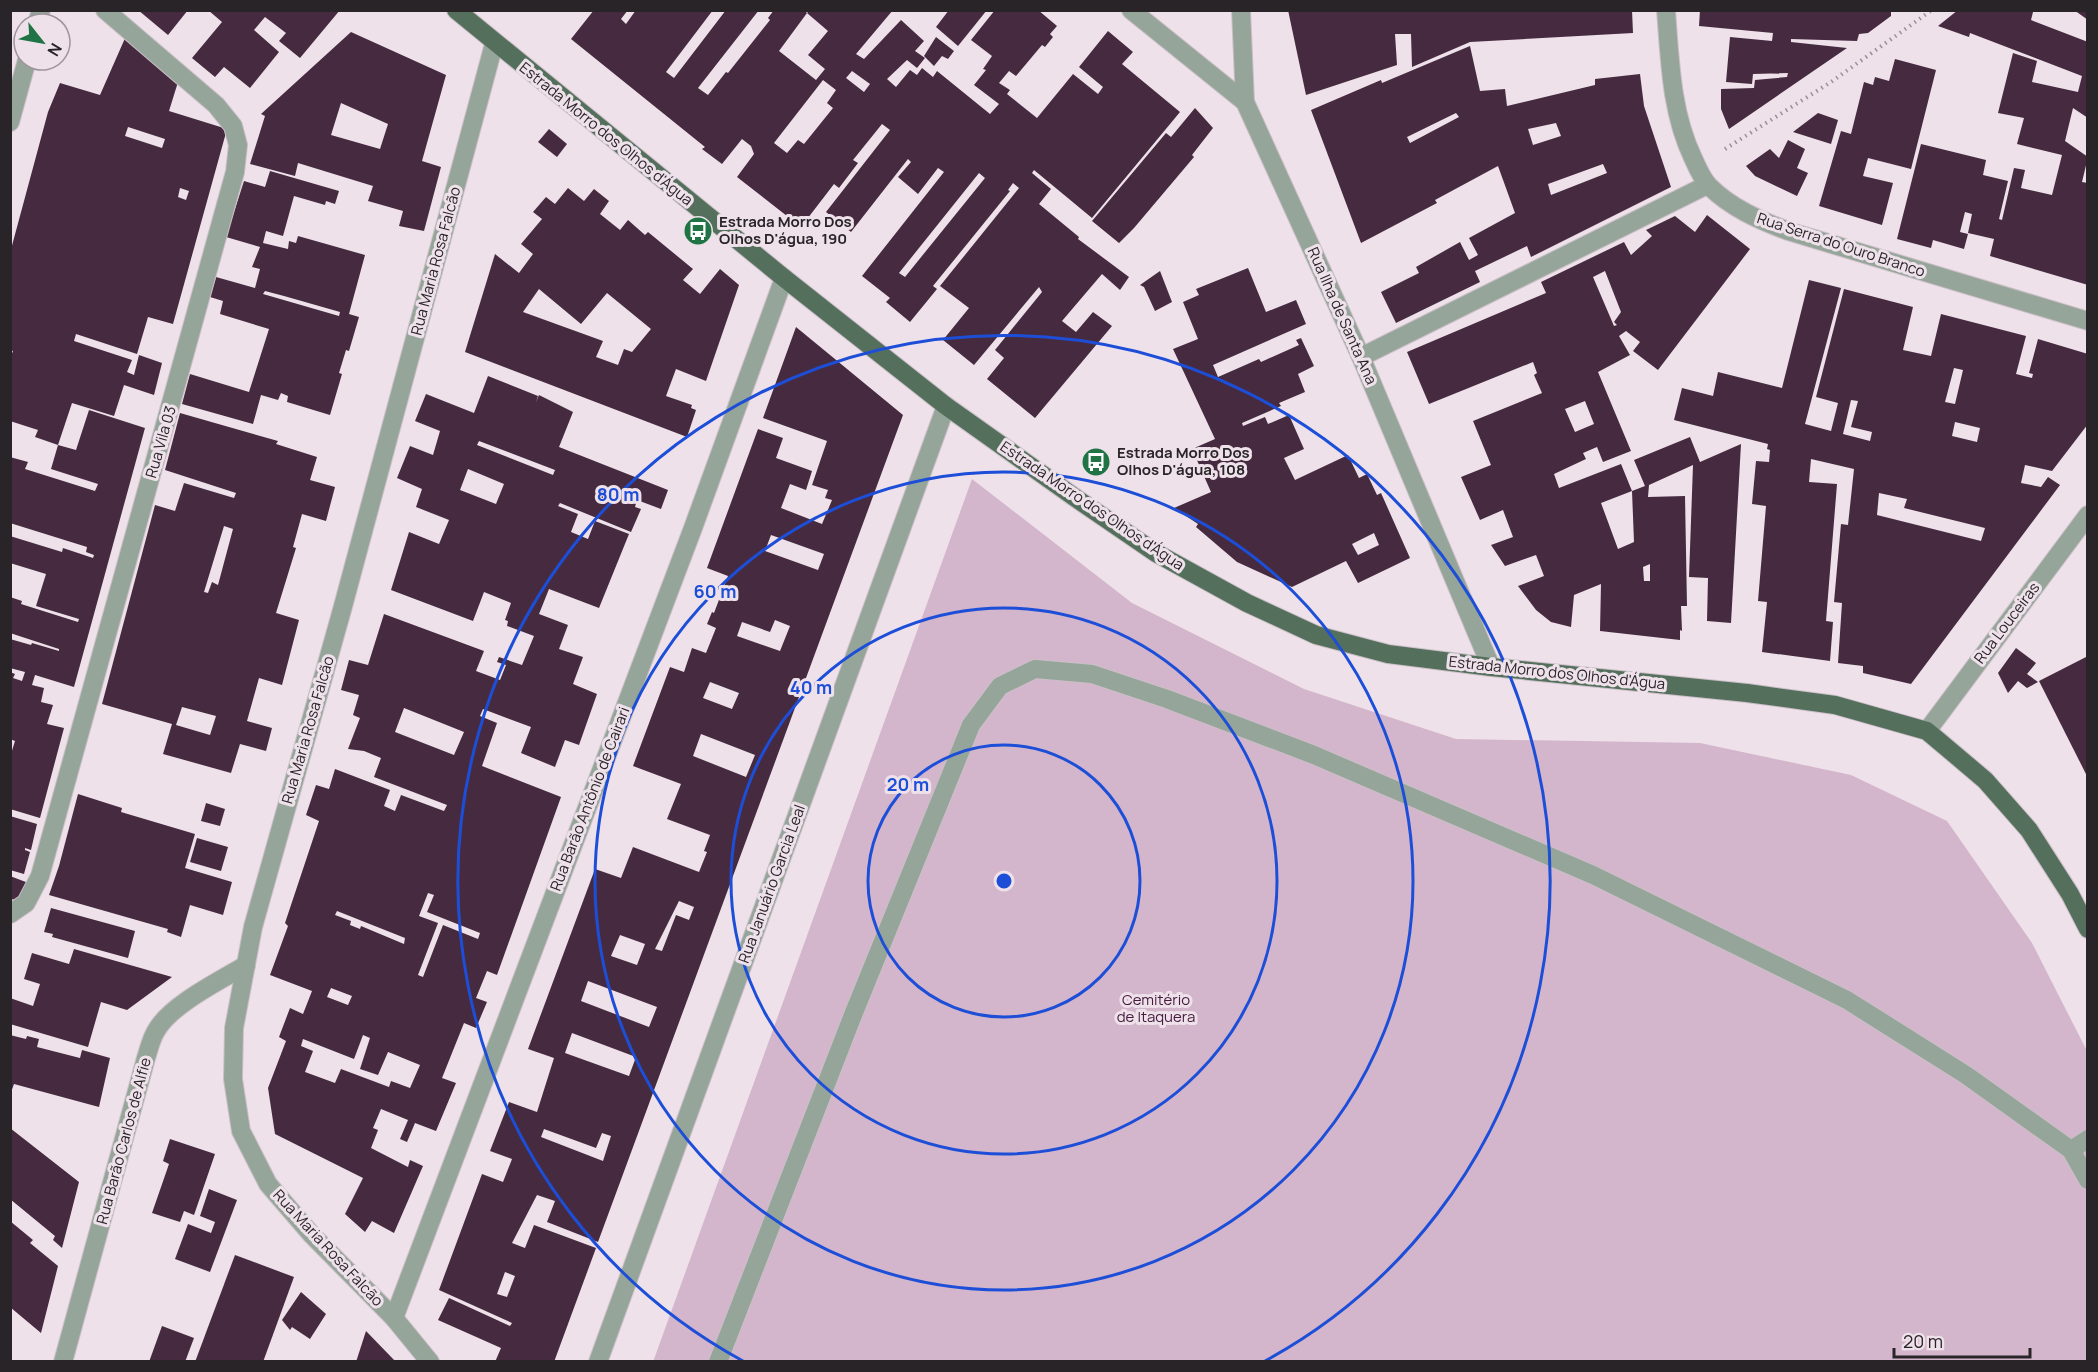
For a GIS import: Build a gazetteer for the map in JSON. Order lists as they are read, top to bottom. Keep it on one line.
{"streets":{"main road":["Estrada Morro dos Olhos d'Água"],"street":["Rua Serra do Ouro Branco","Rua Maria Rosa Falcão","Rua Ilha de Santa Ana","Rua Vila 03","Rua Louceiras","Rua Barão Antônio de Cairari","Rua Januário Garcia Leal","Rua Barão Carlos de Alfie"]},"crossings":[["Estrada Morro dos Olhos d'Água","Rua Maria Rosa Falcão"],["Estrada Morro dos Olhos d'Água","Rua Ilha de Santa Ana"],["Estrada Morro dos Olhos d'Água","Rua Louceiras"],["Estrada Morro dos Olhos d'Água","Rua Barão Antônio de Cairari"],["Estrada Morro dos Olhos d'Água","Rua Januário Garcia Leal"],["Rua Maria Rosa Falcão","Rua Barão Antônio de Cairari"],["Rua Maria Rosa Falcão","Rua Barão Carlos de Alfie"]],"parks":["Cemitério de Itaquera"],"places":{"bus stop":["Estrada Morro Dos Olhos D'água, 190","Estrada Morro Dos Olhos D'água, 108"]},"scale_bar":"20 m","north":"bottom right","rings":["80 m","60 m","40 m","20 m"]}
